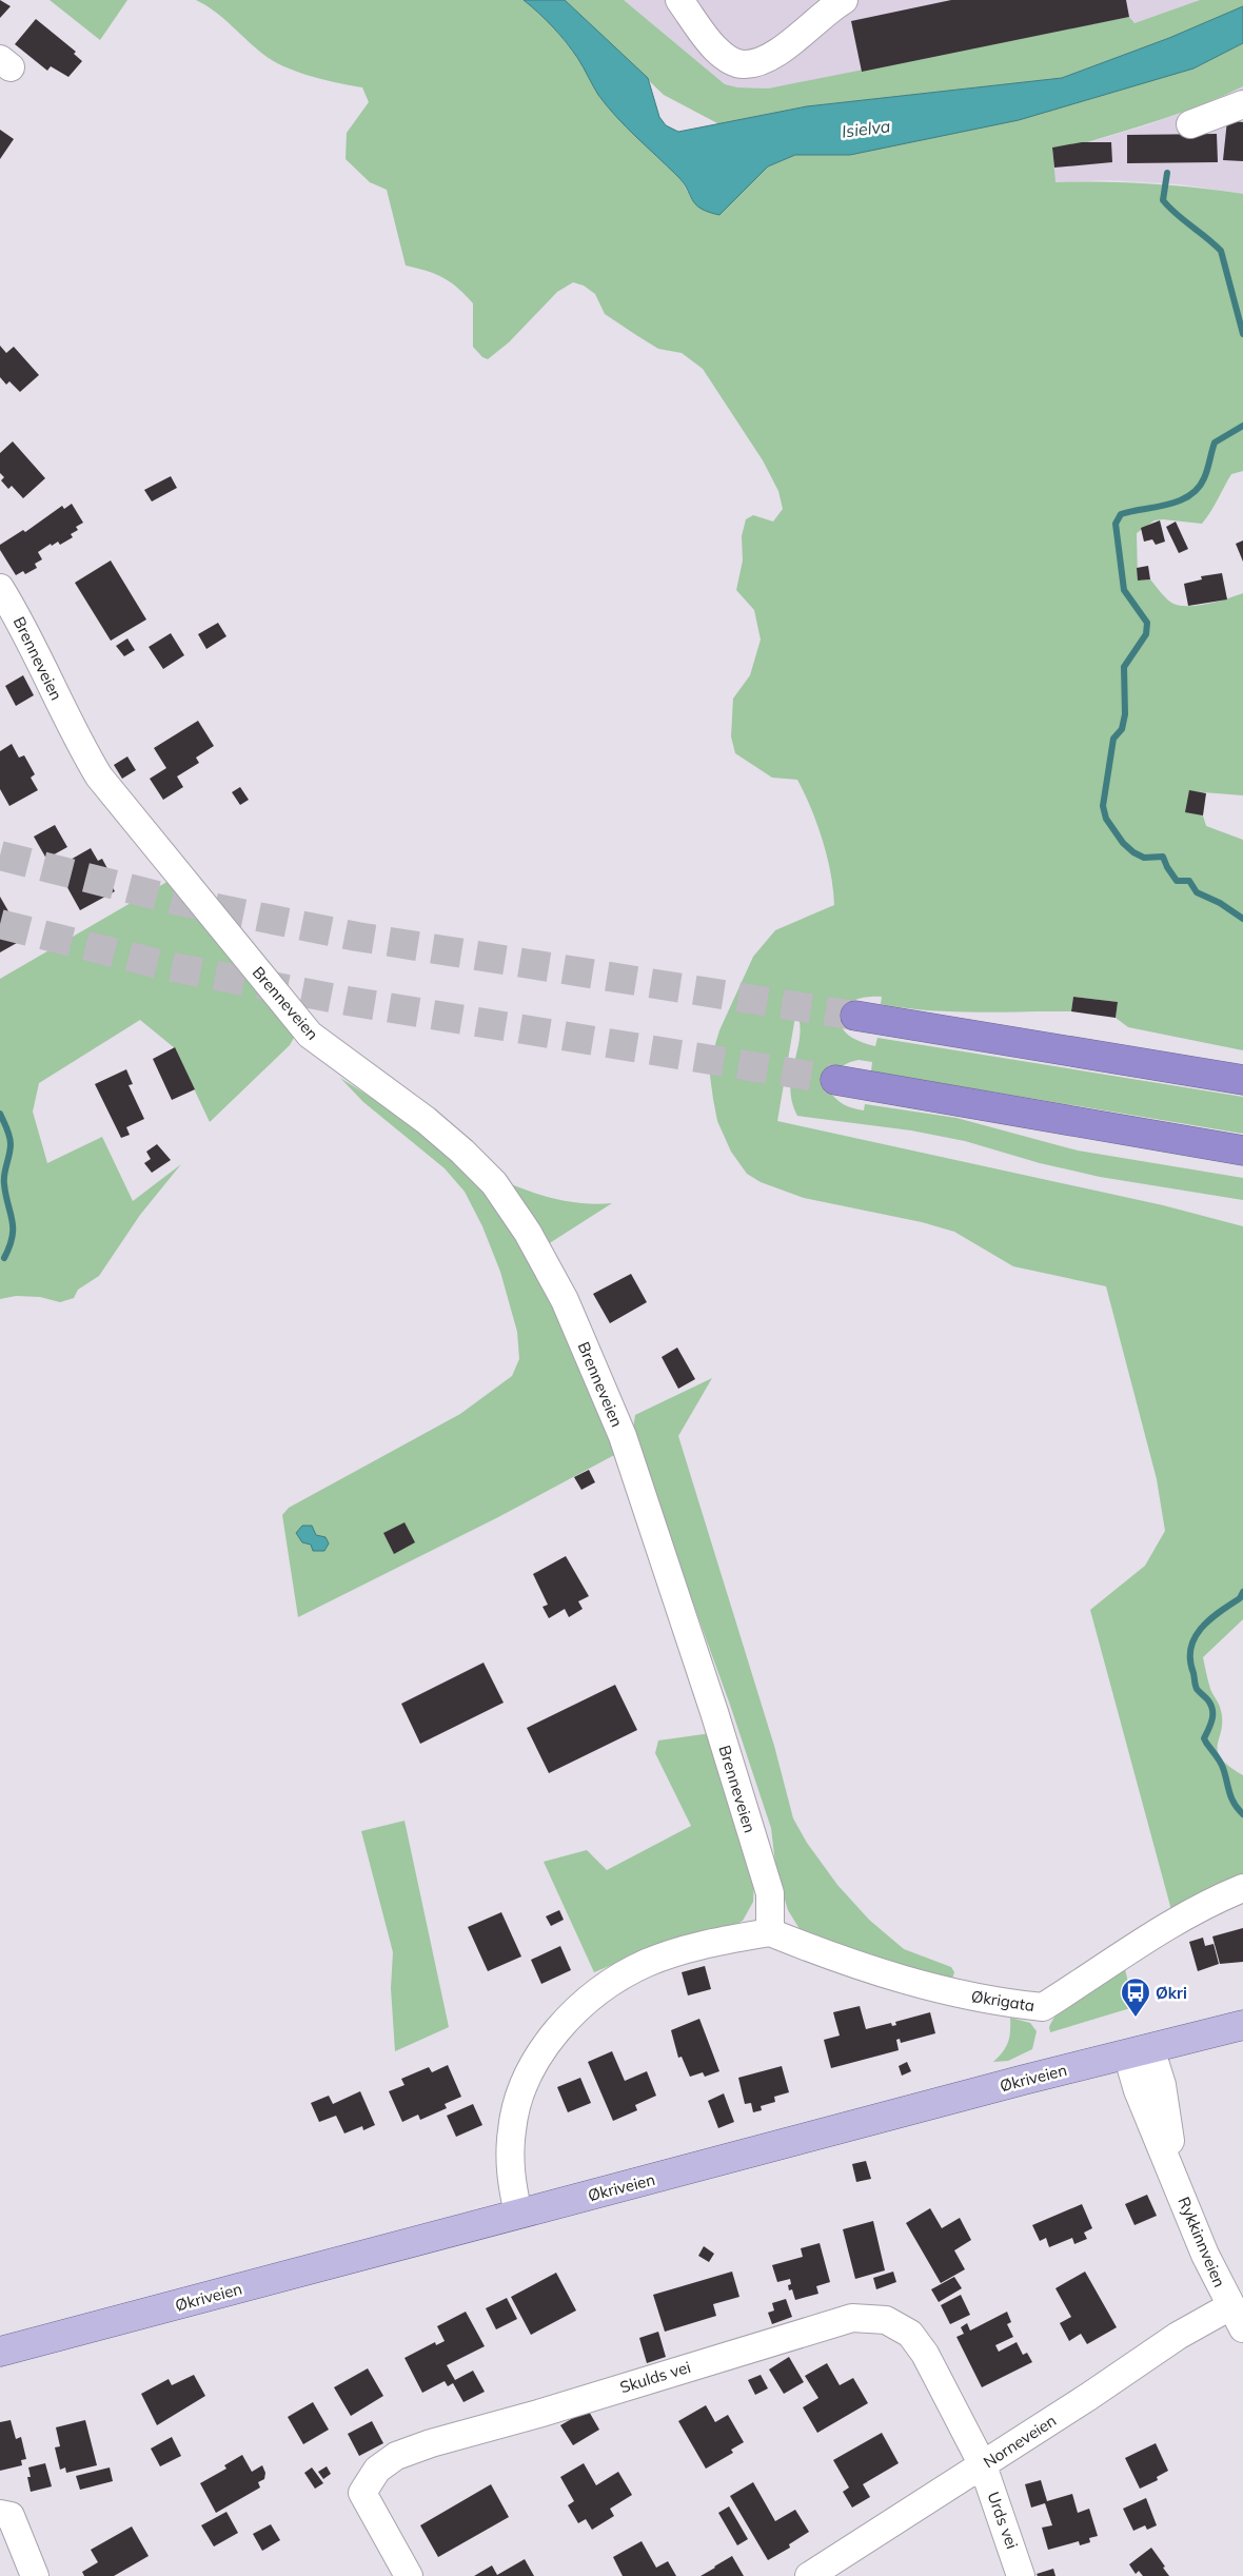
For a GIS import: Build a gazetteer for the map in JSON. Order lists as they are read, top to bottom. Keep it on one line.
{"streets":{"main road":["Økriveien"],"street":["Brenneveien","Økrigata","Rykkinnveien","Skulds vei","Norneveien","Urds vei"]},"crossings":[["Brenneveien","Økrigata"],["Økriveien","Rykkinnveien"],["Rykkinnveien","Norneveien"],["Skulds vei","Norneveien"],["Skulds vei","Urds vei"],["Norneveien","Urds vei"]],"water":["Isielva"],"places":{"bus stop":["Økri"]}}
